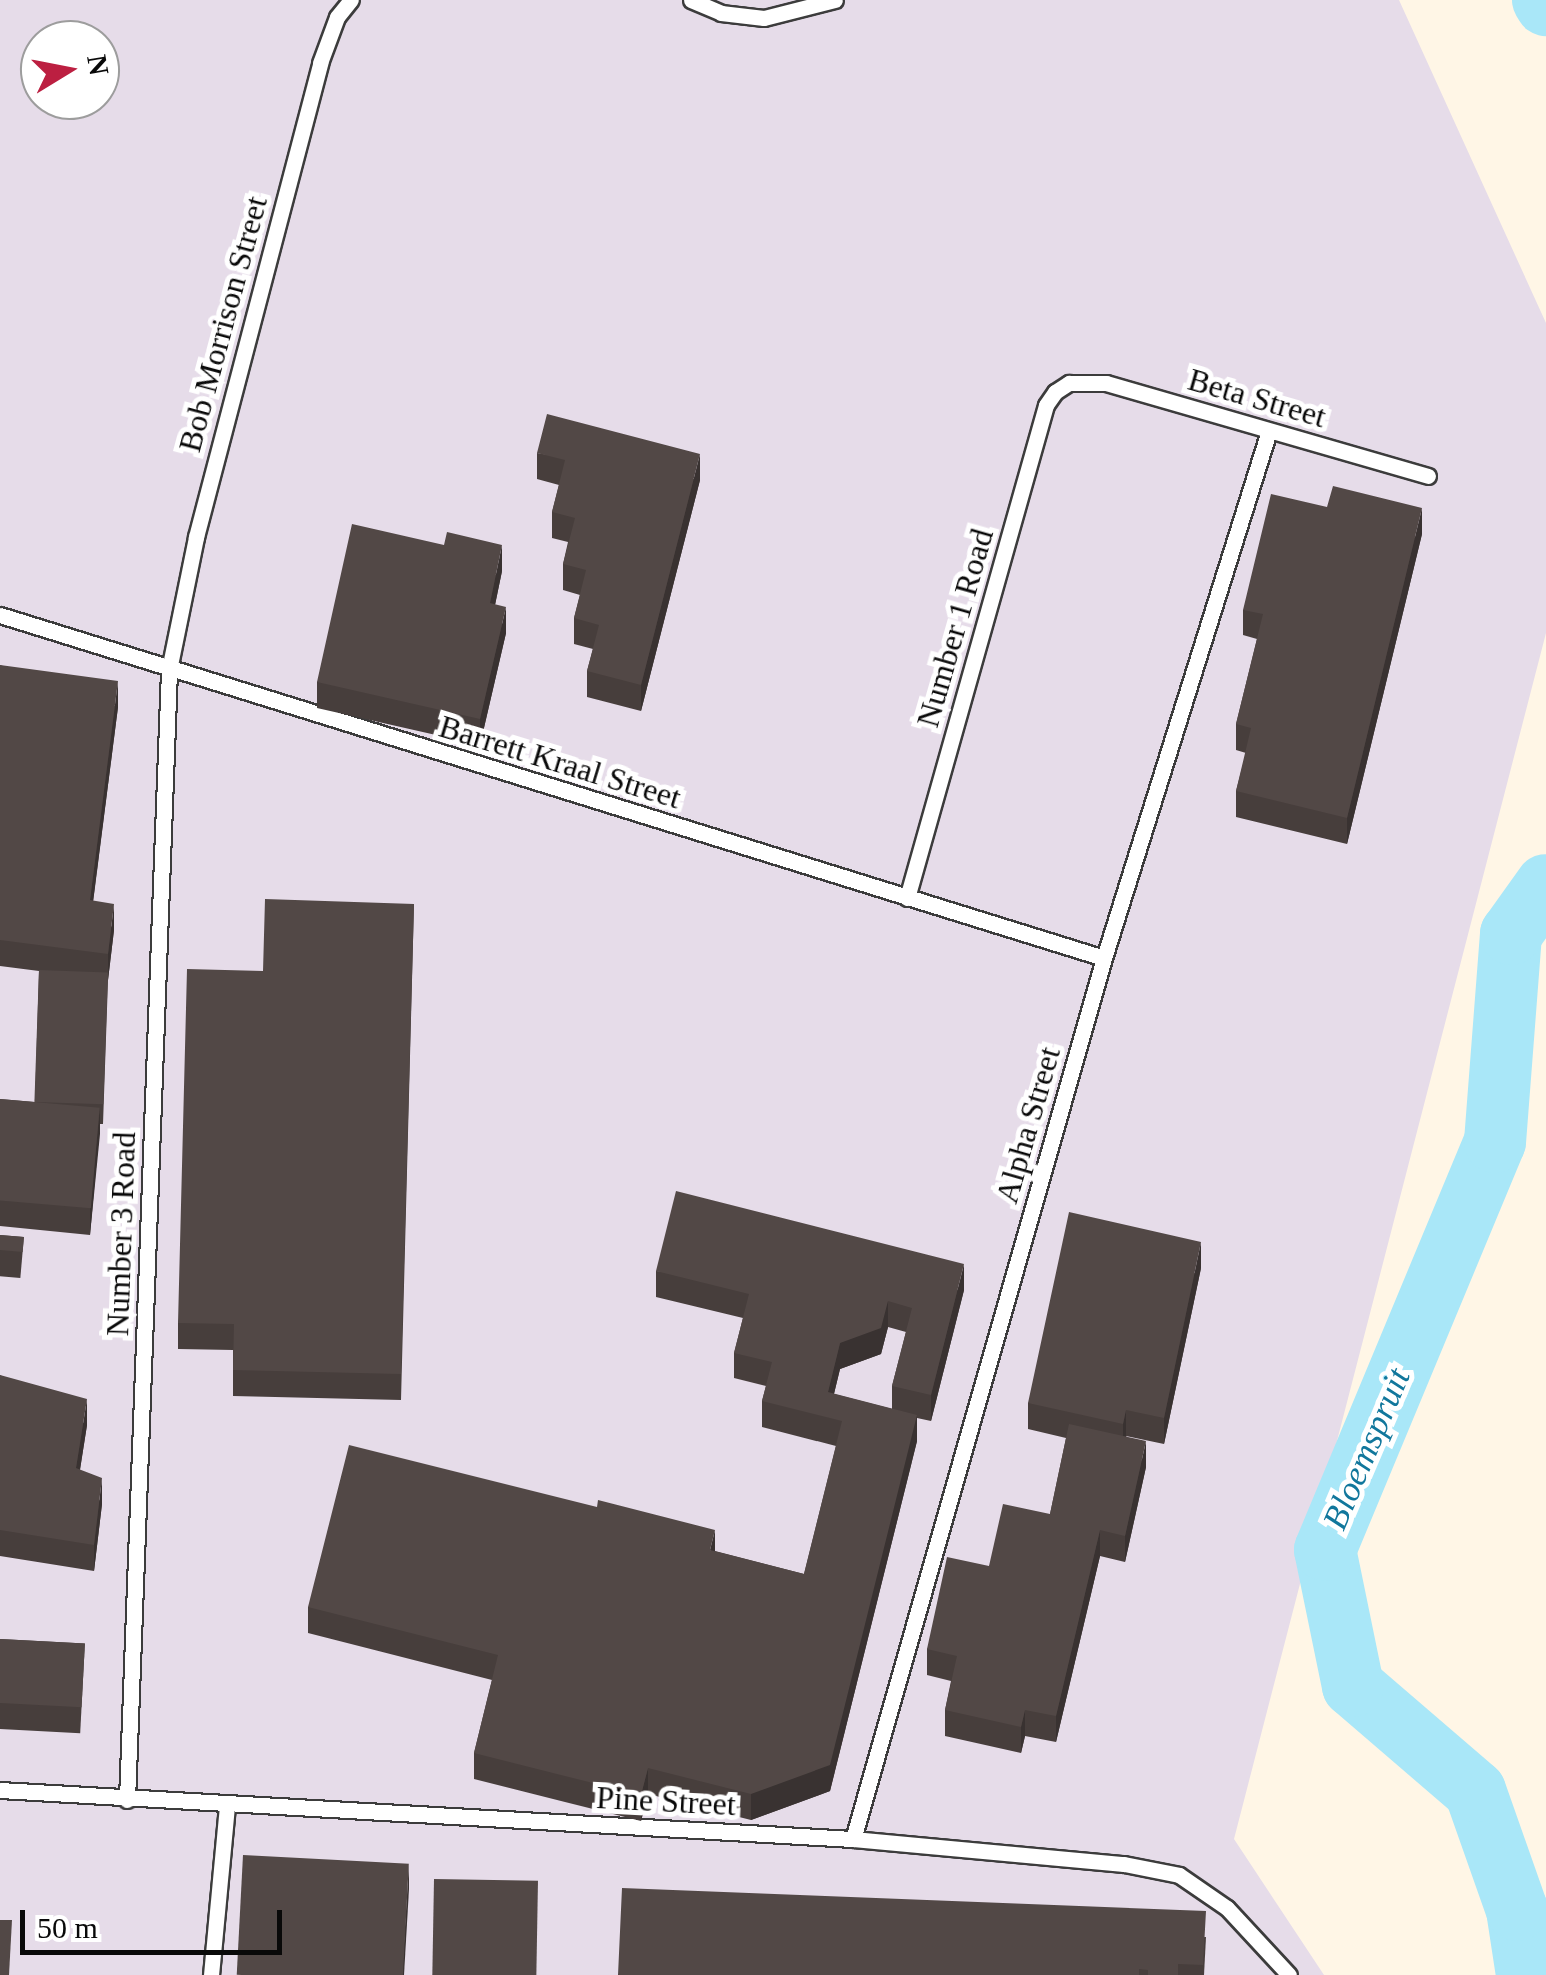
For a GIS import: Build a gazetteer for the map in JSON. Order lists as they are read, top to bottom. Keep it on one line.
{"streets":{"lane":["Bob Morrison Street","Beta Street","Number 1 Road","Barrett Kraal Street","Alpha Street","Number 3 Road","Pine Street"]},"crossings":[["Bob Morrison Street","Barrett Kraal Street"],["Bob Morrison Street","Number 3 Road"],["Beta Street","Number 1 Road"],["Beta Street","Alpha Street"],["Number 1 Road","Barrett Kraal Street"],["Barrett Kraal Street","Alpha Street"],["Barrett Kraal Street","Number 3 Road"],["Alpha Street","Pine Street"],["Number 3 Road","Pine Street"]],"water":["Bloemspruit"],"scale_bar":"50 m","north":"right"}
